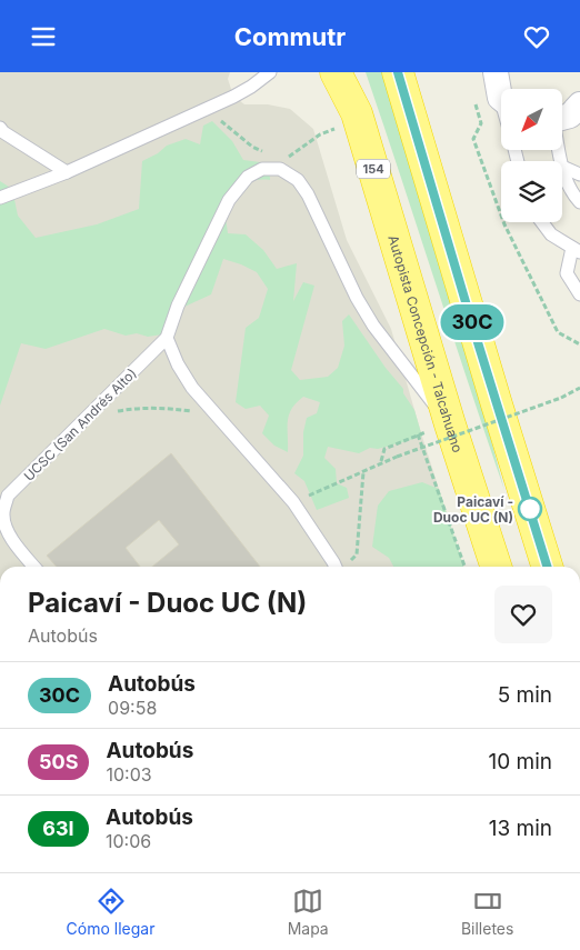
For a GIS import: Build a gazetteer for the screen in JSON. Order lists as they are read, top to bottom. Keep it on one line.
{"streets":{"highway":["154","Autopista Concepción - Talcahuano"],"lane":["UCSC (San Andrés Alto)"]},"places":["Paicaví - Duoc UC (N)"],"lines":["bus line 30C"],"north":"bottom left","page":{"header":"Commutr","on_map":"30C","heading":["Paicaví - Duoc UC (N)","Autobús"],"list":[{"mark":"30C","name":"Autobús","note":"09:58","value":"5 min"},{"mark":"50S","name":"Autobús","note":"10:03","value":"10 min"},{"mark":"63I","name":"Autobús","note":"10:06","value":"13 min"}],"tabs":["Cómo llegar","Mapa","Billetes"]}}
